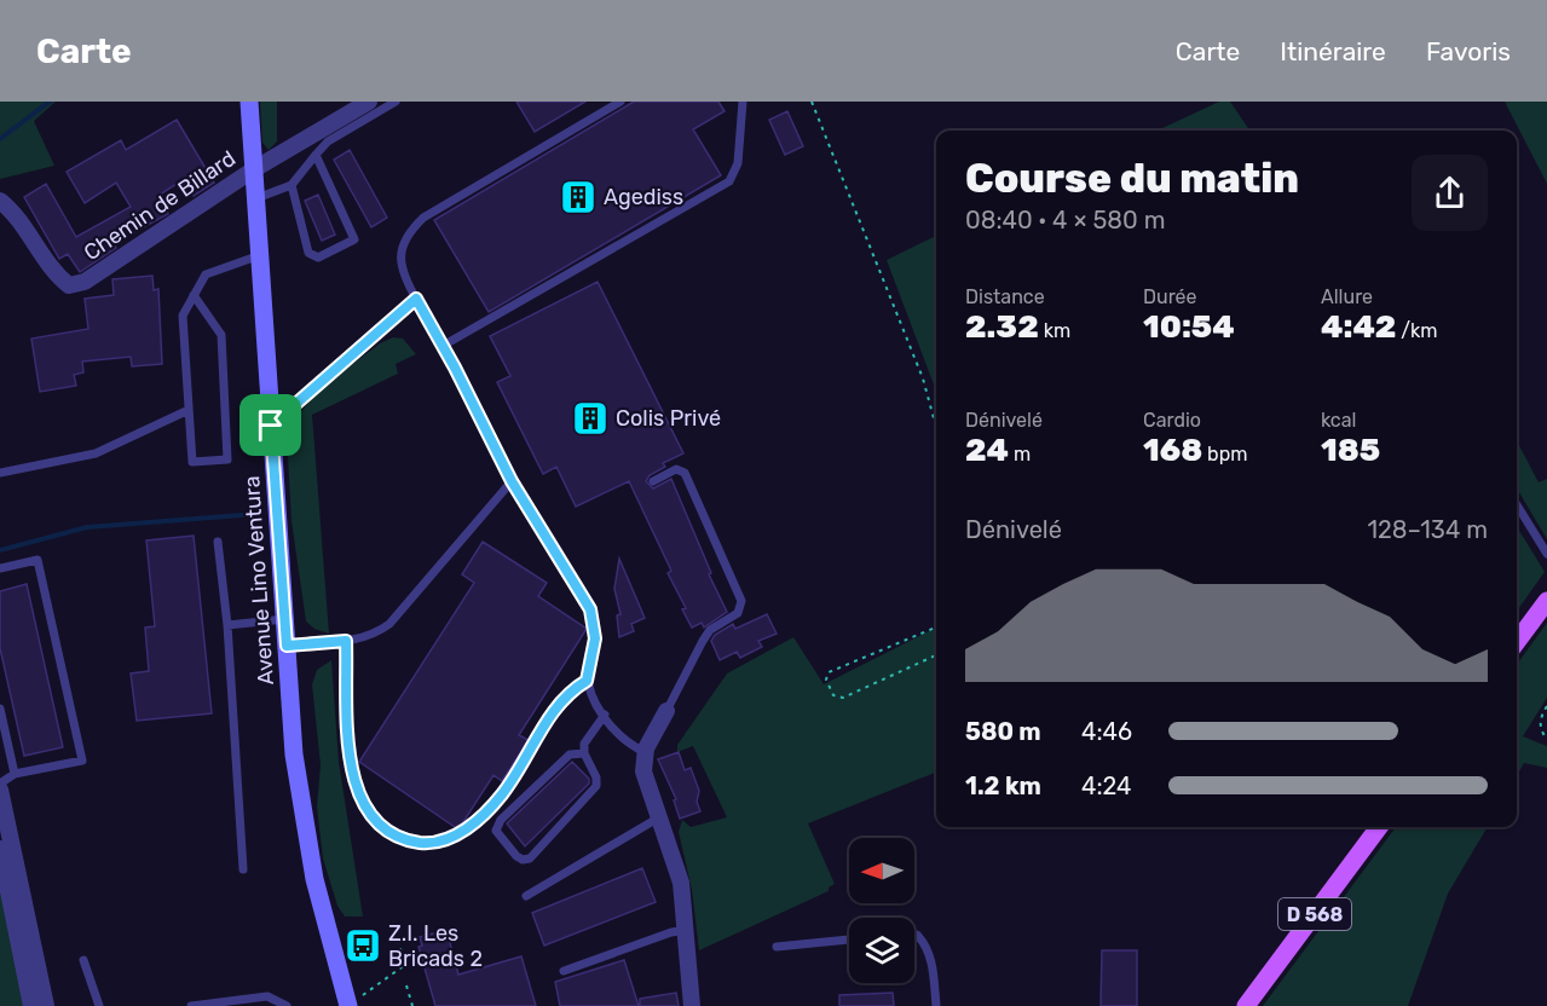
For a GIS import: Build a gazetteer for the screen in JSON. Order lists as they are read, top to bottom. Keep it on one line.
{"streets":{"main road":["Avenue Lino Ventura","D 568"],"street":["Chemin de Billard"]},"crossings":[["Chemin de Billard","Avenue Lino Ventura"]],"places":{"building":["Agediss","Colis Privé"],"bus stop":["Z.I. Les Bricads 2"]},"north":"left","page":{"header":"Carte","nav":["Carte","Itinéraire","Favoris"],"heading":["Course du matin","08:40 · 4 × 580 m"],"stats":[["Distance","2.32 km"],["Durée","10:54"],["Allure","4:42 /km"],["Dénivelé","24 m"],["Cardio","168 bpm"],["kcal","185"]],"chart":["Dénivelé","128–134 m"],"list":[{"name":"580 m","note":"4:46"},{"name":"1.2 km","note":"4:24"}]}}
